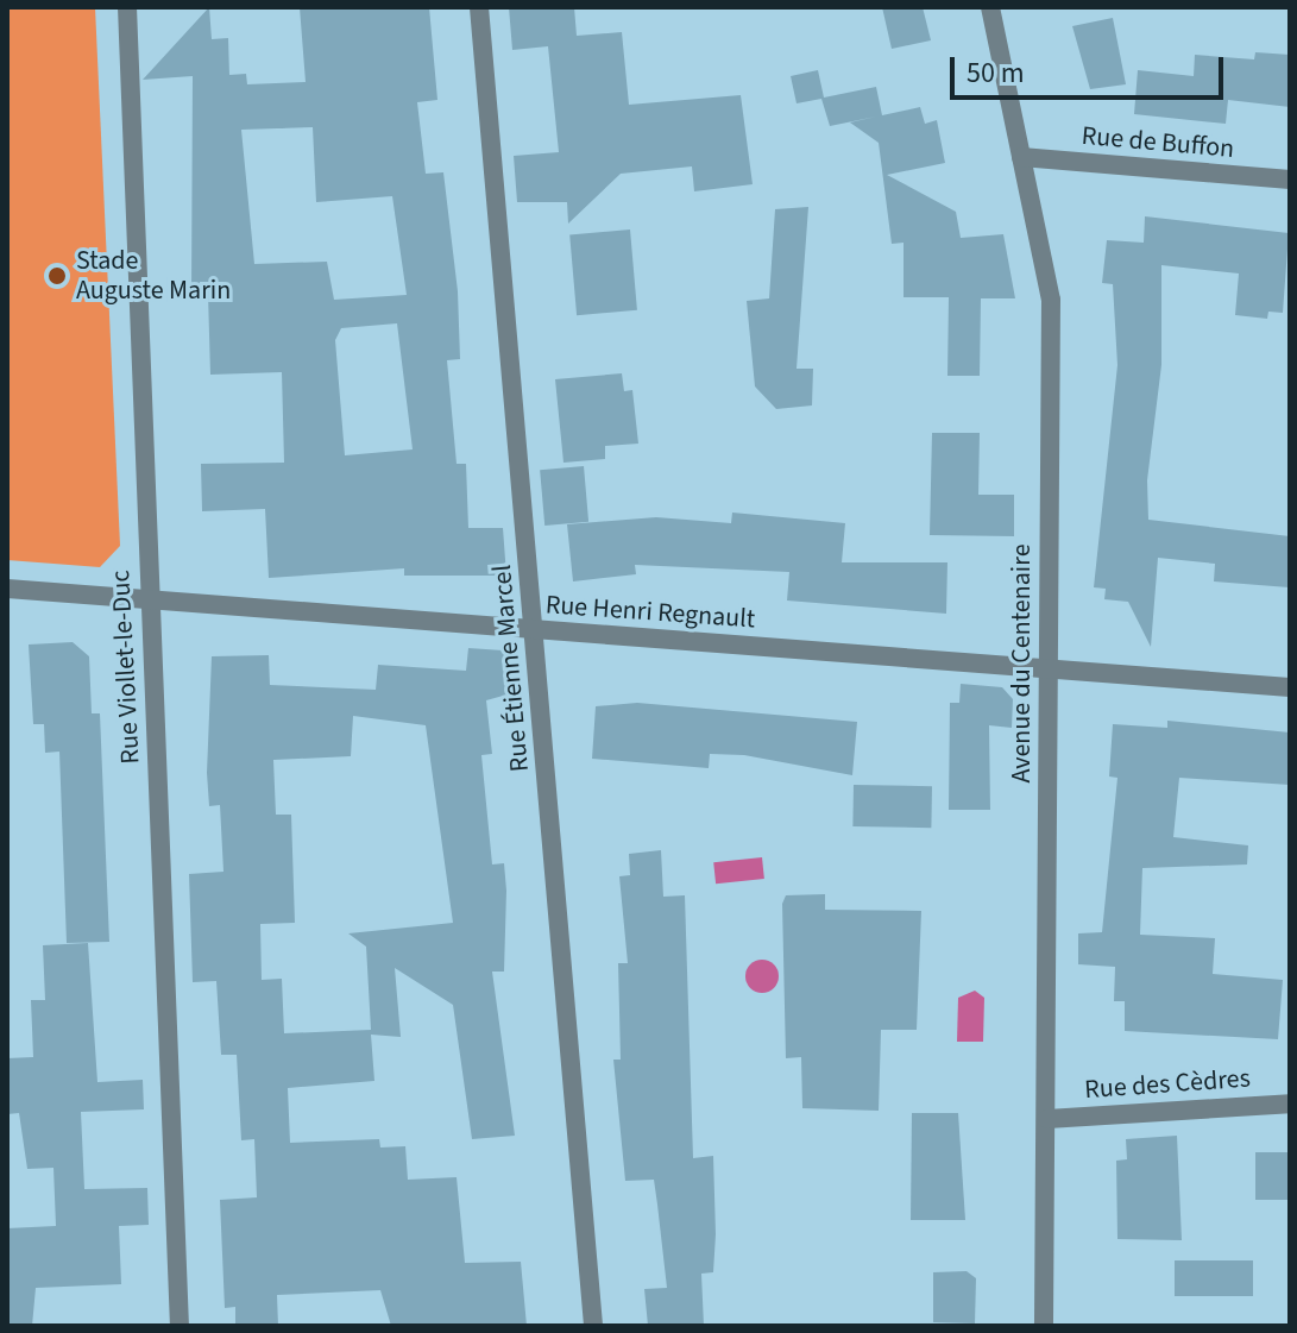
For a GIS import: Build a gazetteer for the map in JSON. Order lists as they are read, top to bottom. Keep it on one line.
{"streets":{"street":["Rue de Buffon","Rue Henri Regnault","Avenue du Centenaire","Rue Viollet-le-Duc","Rue Étienne Marcel","Rue des Cèdres"]},"crossings":[["Rue de Buffon","Avenue du Centenaire"],["Rue Henri Regnault","Avenue du Centenaire"],["Rue Henri Regnault","Rue Viollet-le-Duc"],["Rue Henri Regnault","Rue Étienne Marcel"],["Avenue du Centenaire","Rue des Cèdres"]],"places":["Stade Auguste Marin"],"scale_bar":"50 m"}
